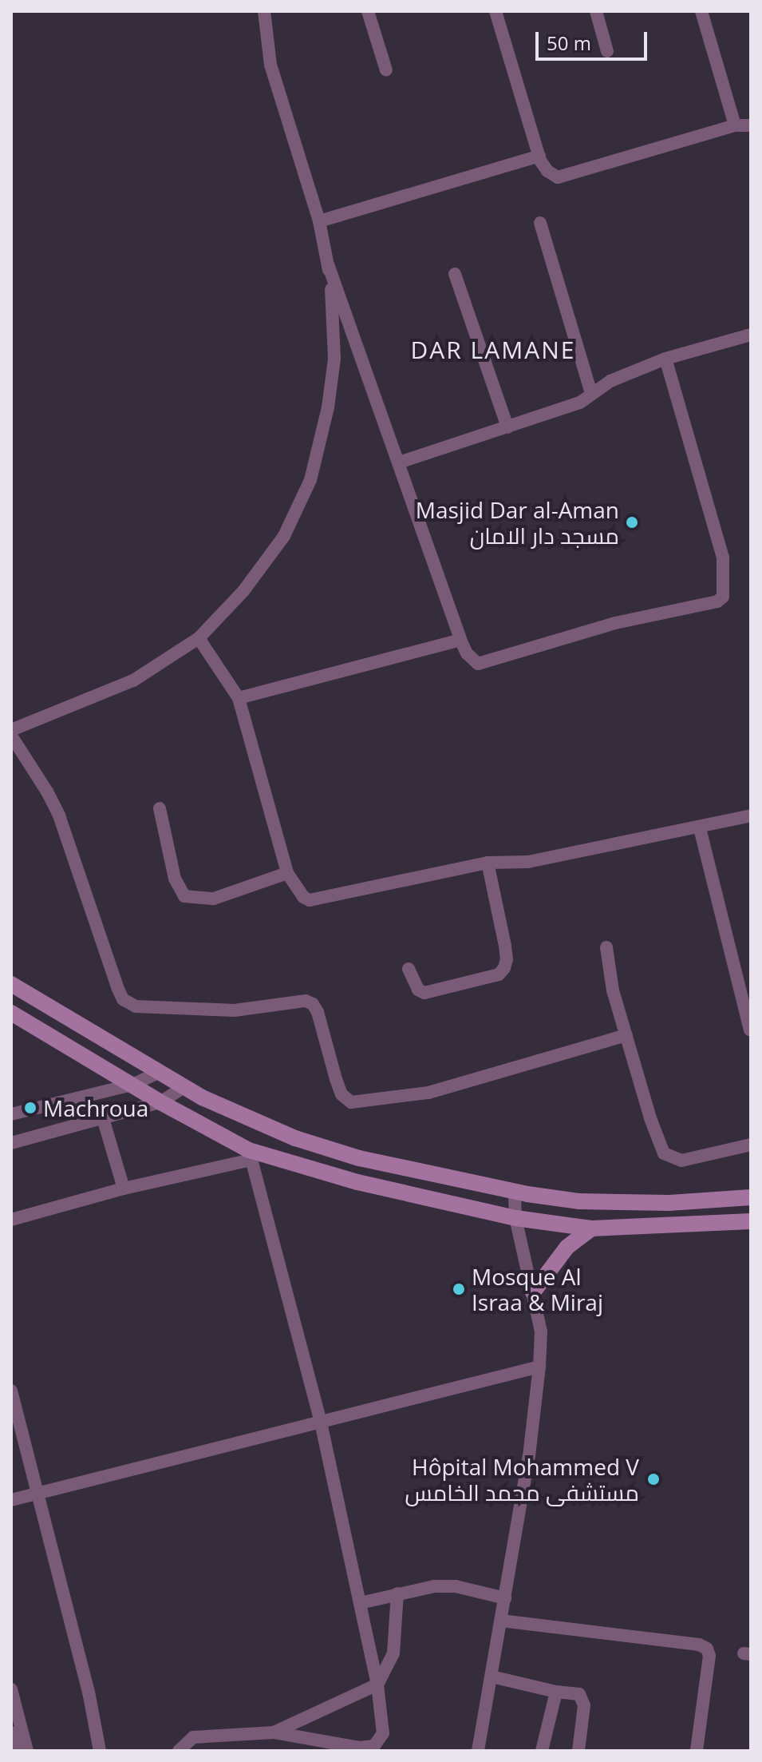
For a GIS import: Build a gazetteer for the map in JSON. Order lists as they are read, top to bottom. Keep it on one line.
{"districts":["DAR LAMANE"],"places":["Masjid Dar al-Aman مسجد دار الامان","Machroua","Mosque Al Israa & Miraj","Hôpital Mohammed V مستشفى محمد الخامس"],"scale_bar":"50 m"}
